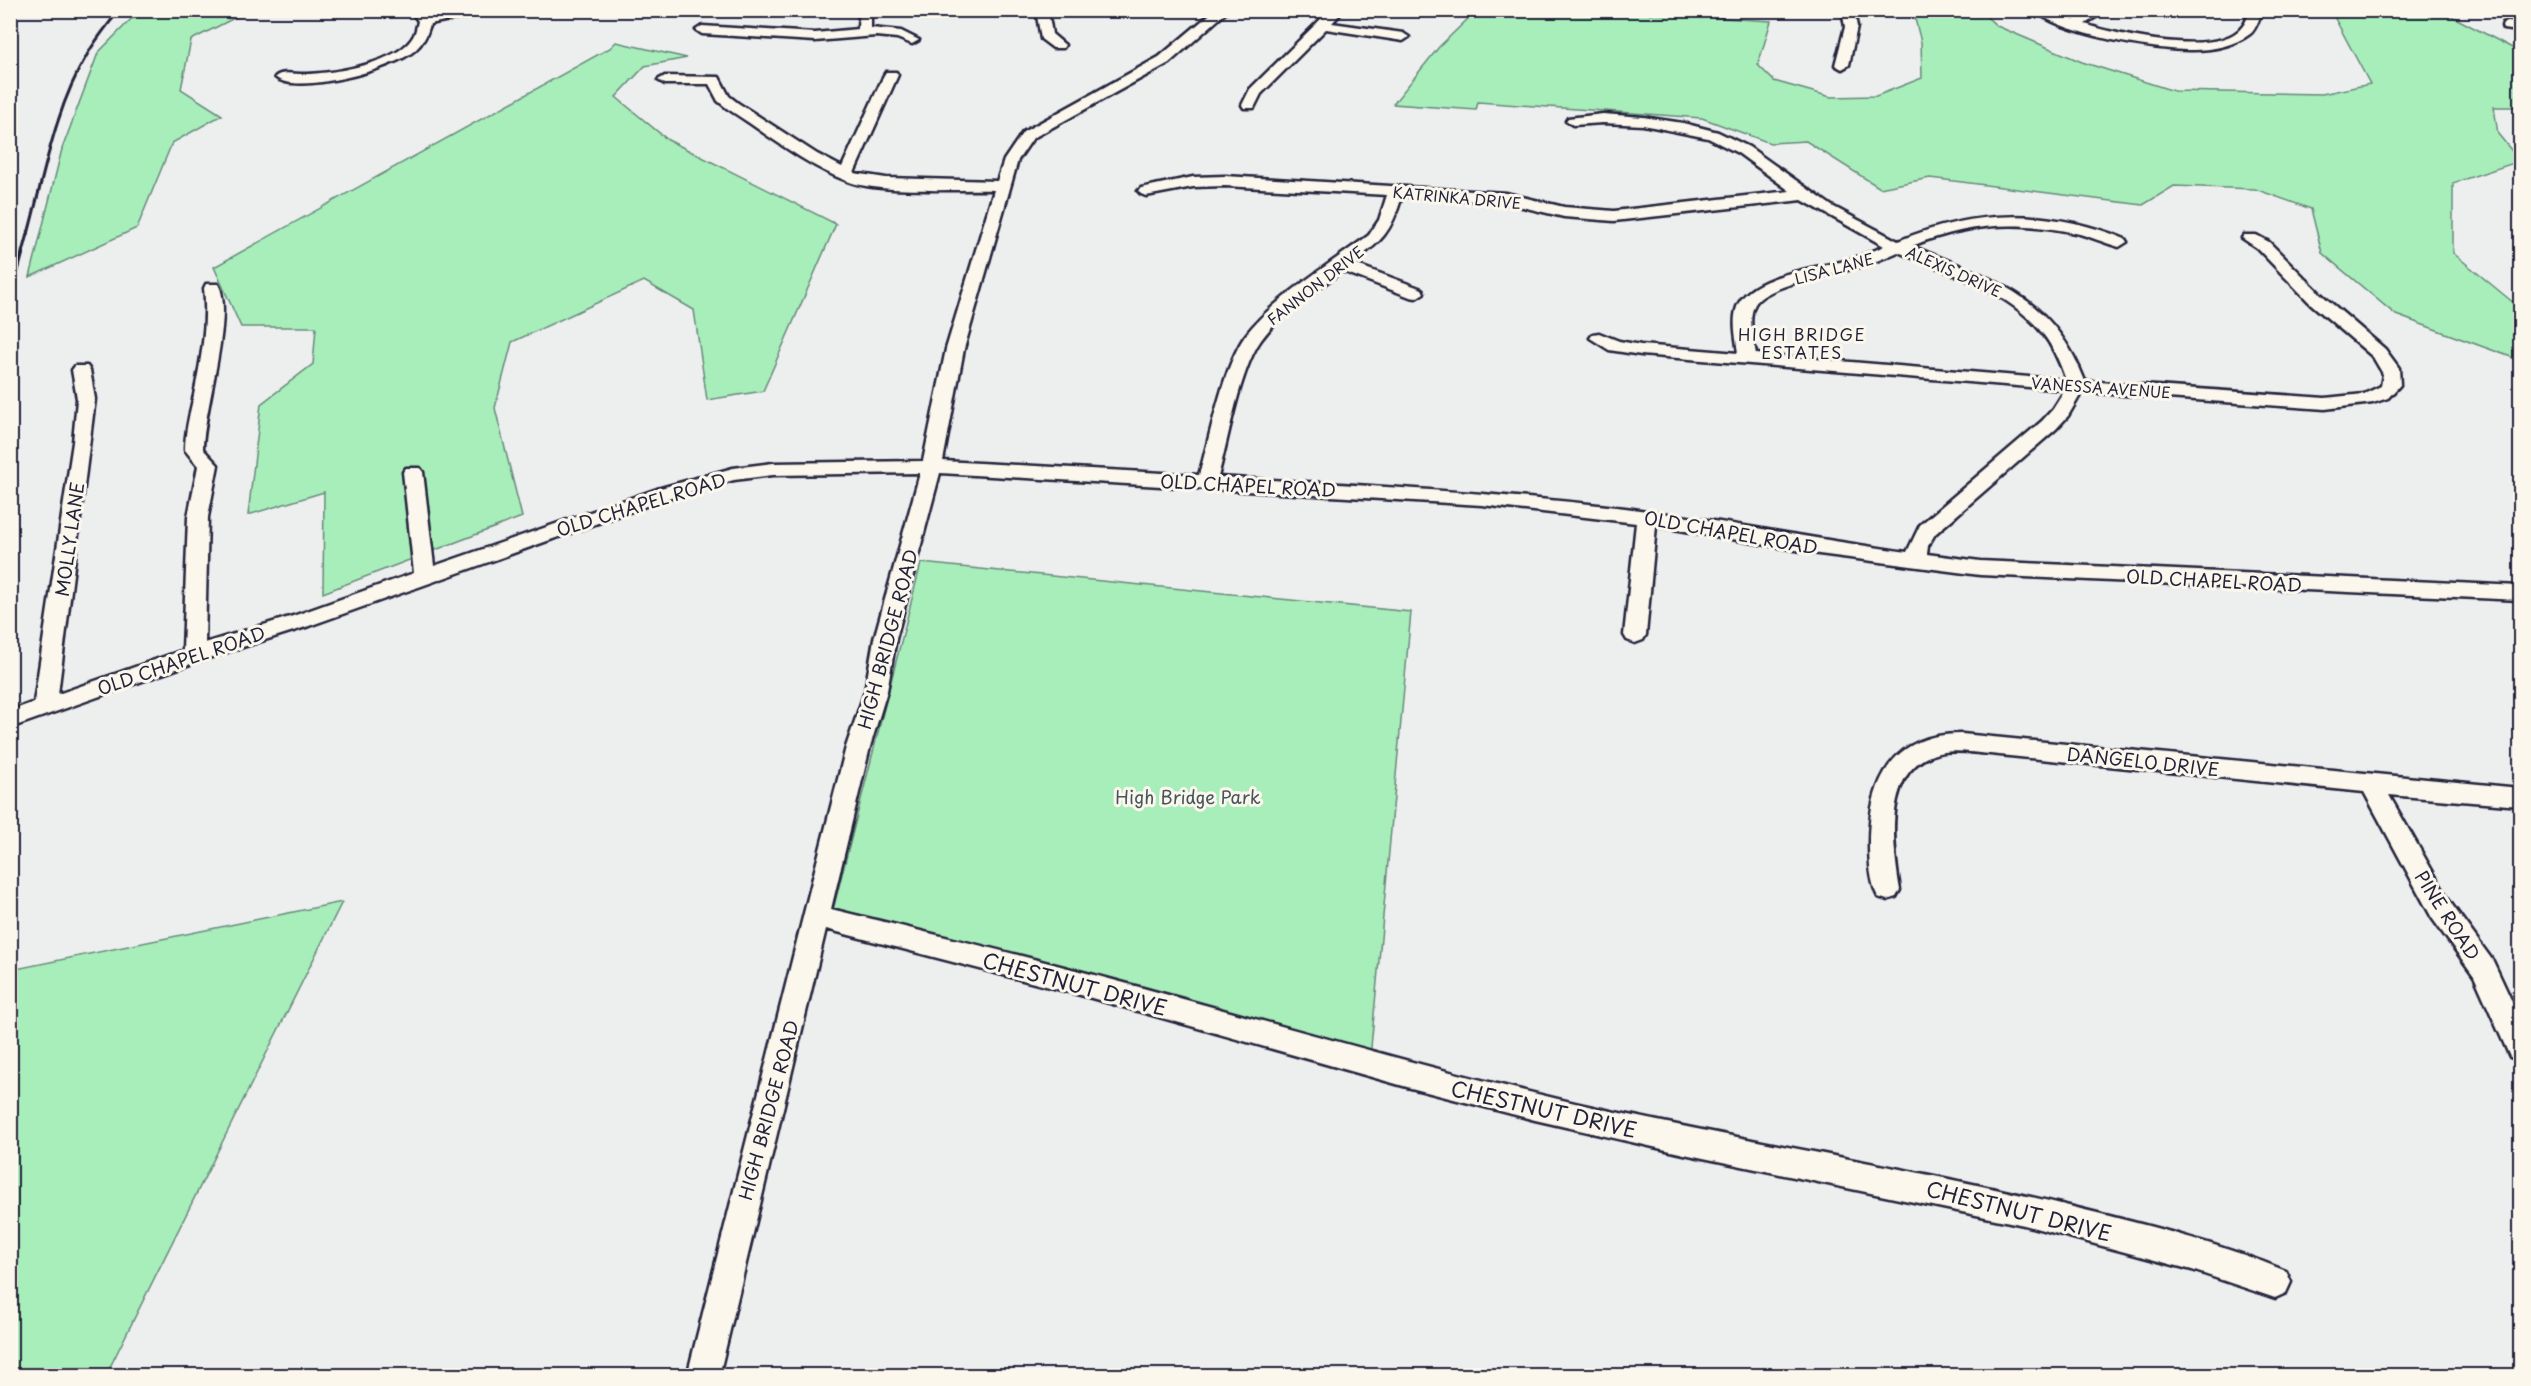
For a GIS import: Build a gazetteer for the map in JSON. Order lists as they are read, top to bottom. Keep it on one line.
{"streets":{"street":["KATRINKA DRIVE","LISA LANE","ALEXIS DRIVE","FANNON DRIVE","VANESSA AVENUE","OLD CHAPEL ROAD","MOLLY LANE","HIGH BRIDGE ROAD","DANGELO DRIVE","PINE ROAD","CHESTNUT DRIVE"]},"crossings":[["KATRINKA DRIVE","ALEXIS DRIVE"],["KATRINKA DRIVE","FANNON DRIVE"],["LISA LANE","ALEXIS DRIVE"],["LISA LANE","VANESSA AVENUE"],["ALEXIS DRIVE","VANESSA AVENUE"],["FANNON DRIVE","OLD CHAPEL ROAD"],["OLD CHAPEL ROAD","MOLLY LANE"],["OLD CHAPEL ROAD","HIGH BRIDGE ROAD"],["HIGH BRIDGE ROAD","CHESTNUT DRIVE"],["DANGELO DRIVE","PINE ROAD"]],"districts":["HIGH BRIDGE ESTATES"],"parks":["High Bridge Park"]}
